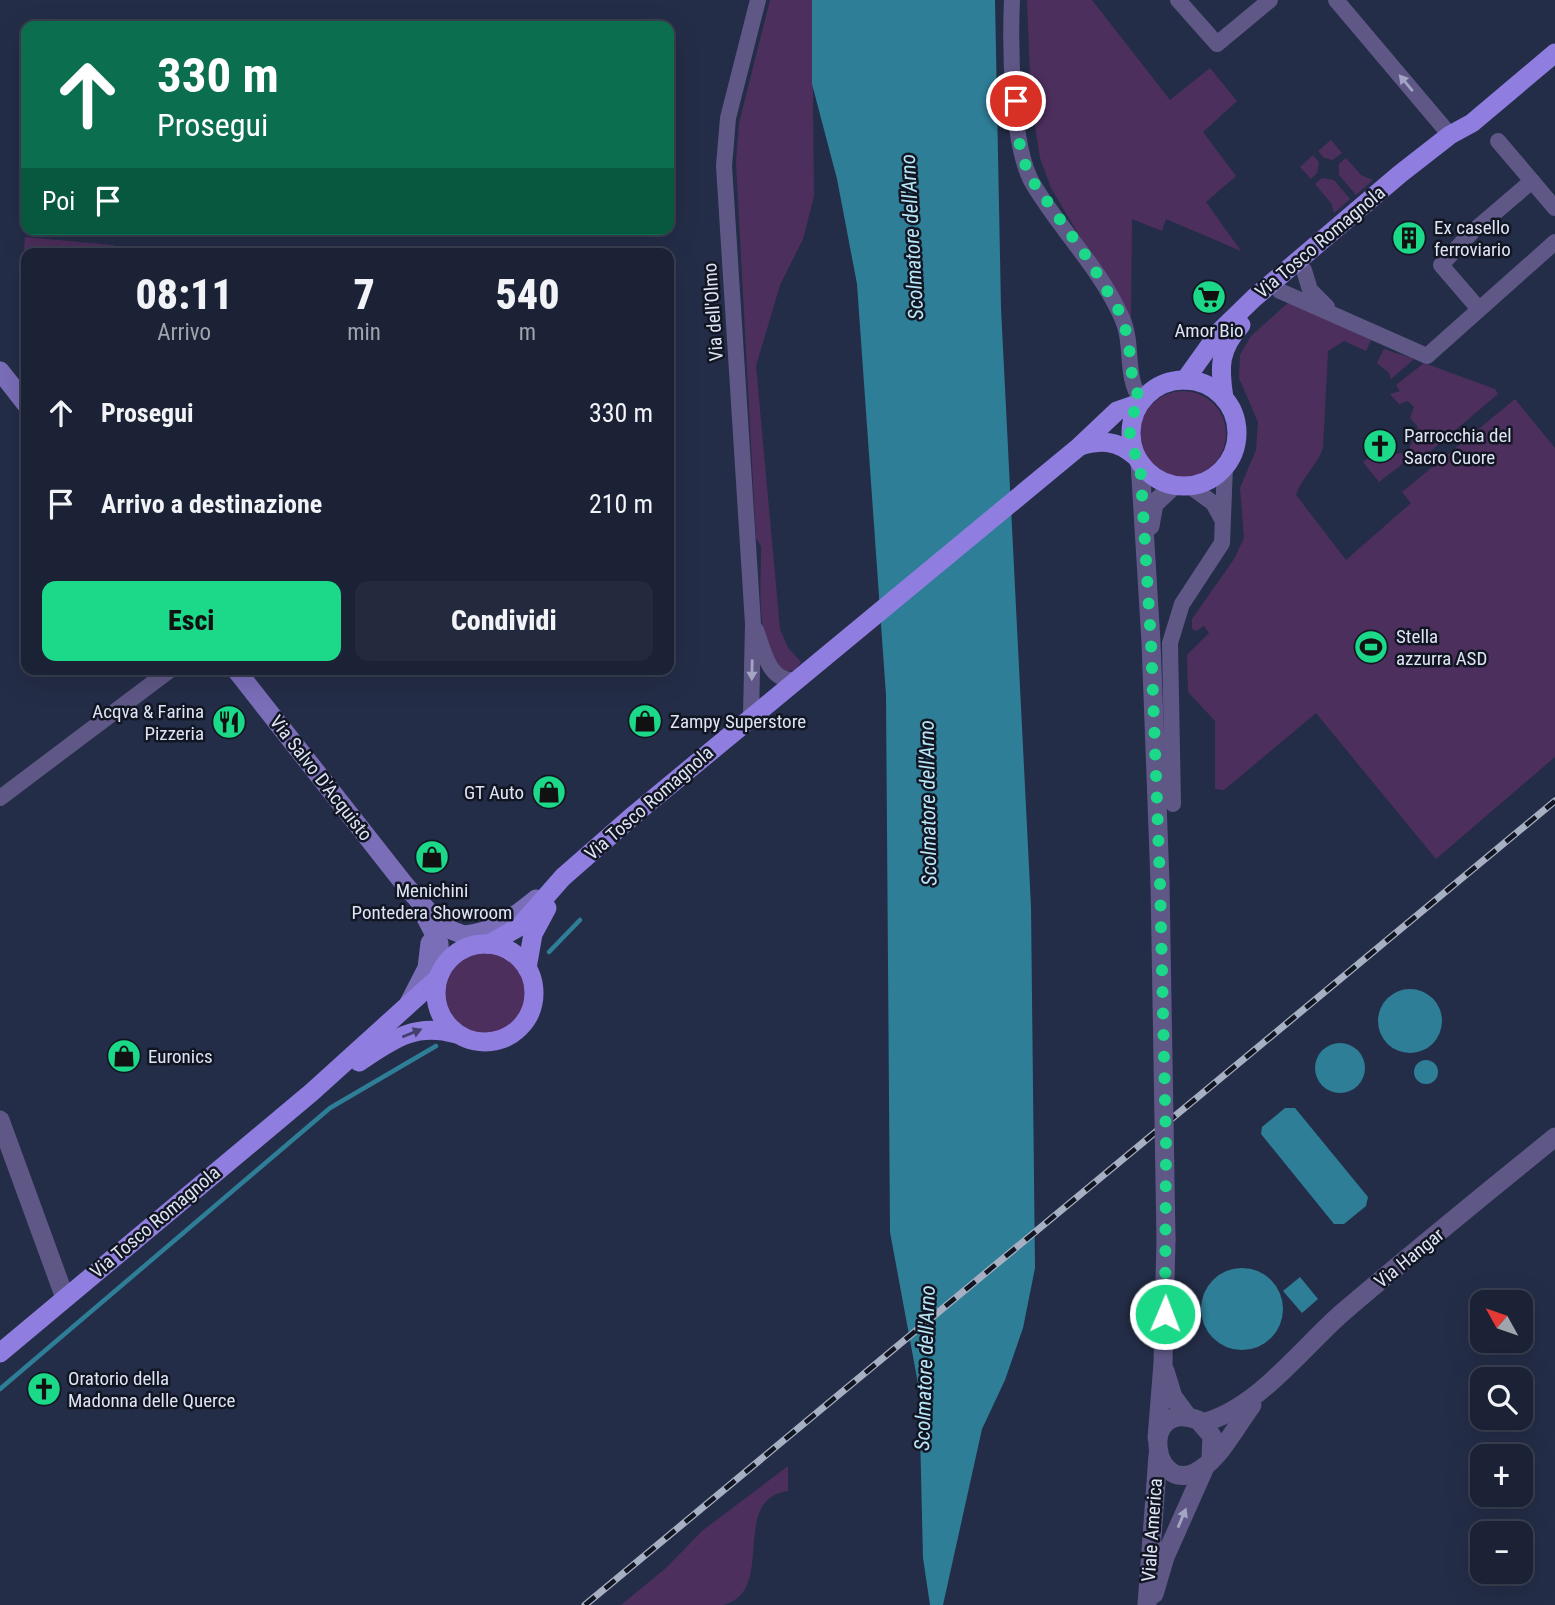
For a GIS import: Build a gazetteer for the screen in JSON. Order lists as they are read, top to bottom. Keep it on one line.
{"streets":{"main road":["Via Tosco Romagnola","Via Salvo D'Acquisto"],"street":["Via dell'Olmo","Via Hangar","Viale America"]},"crossings":[["Via Tosco Romagnola","Via dell'Olmo"],["Via Hangar","Viale America"]],"water":["Scolmatore dell'Arno"],"places":{"building":["Ex casello ferroviario"],"supermarket":["Amor Bio"],"church":["Parrocchia del Sacro Cuore","Oratorio della Madonna delle Querce"],"sports":["Stella azzurra ASD"],"shop":["Zampy Superstore","GT Auto","Menichini Pontedera Showroom","Euronics"],"restaurant":["Acqva & Farina Pizzeria"]},"north":"top left","page":{"turn":["330 m","Prosegui"],"then":"Poi","eta":["08:11","Arrivo","7","min","540","m"],"list":[{"name":"Prosegui","value":"330 m"},{"name":"Arrivo a destinazione","value":"210 m"}],"buttons":["Esci","Condividi"],"map_buttons":["+","−"]}}
